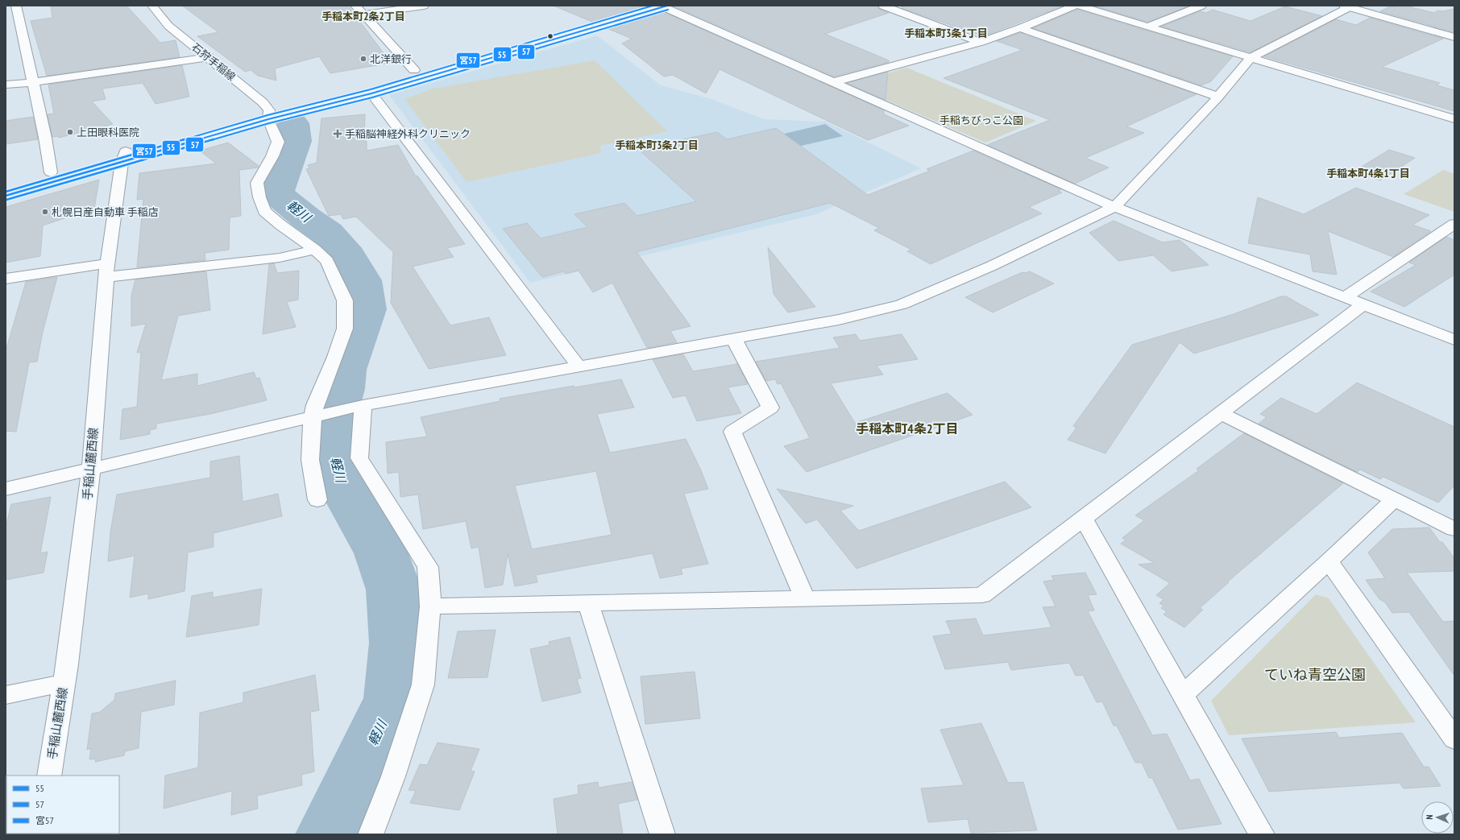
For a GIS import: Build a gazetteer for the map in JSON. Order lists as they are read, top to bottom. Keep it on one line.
{"streets":{"main road":["石狩手稲線","手稲山麓西線"]},"districts":["手稲本町2条2丁目","手稲本町3条1丁目","手稲本町3条2丁目","手稲本町4条1丁目","手稲本町4条2丁目"],"water":["軽川"],"parks":["手稲ちびっこ公園","ていね青空公園"],"places":{"other":["北洋銀行","上田眼科医院","札幌日産自動車 手稲店"],"health":["手稲脳神経外科クリニック"]},"lines":["transit line 55","transit line 宮57","transit line 57"],"legend":["55","57","宮57"],"north":"left"}
